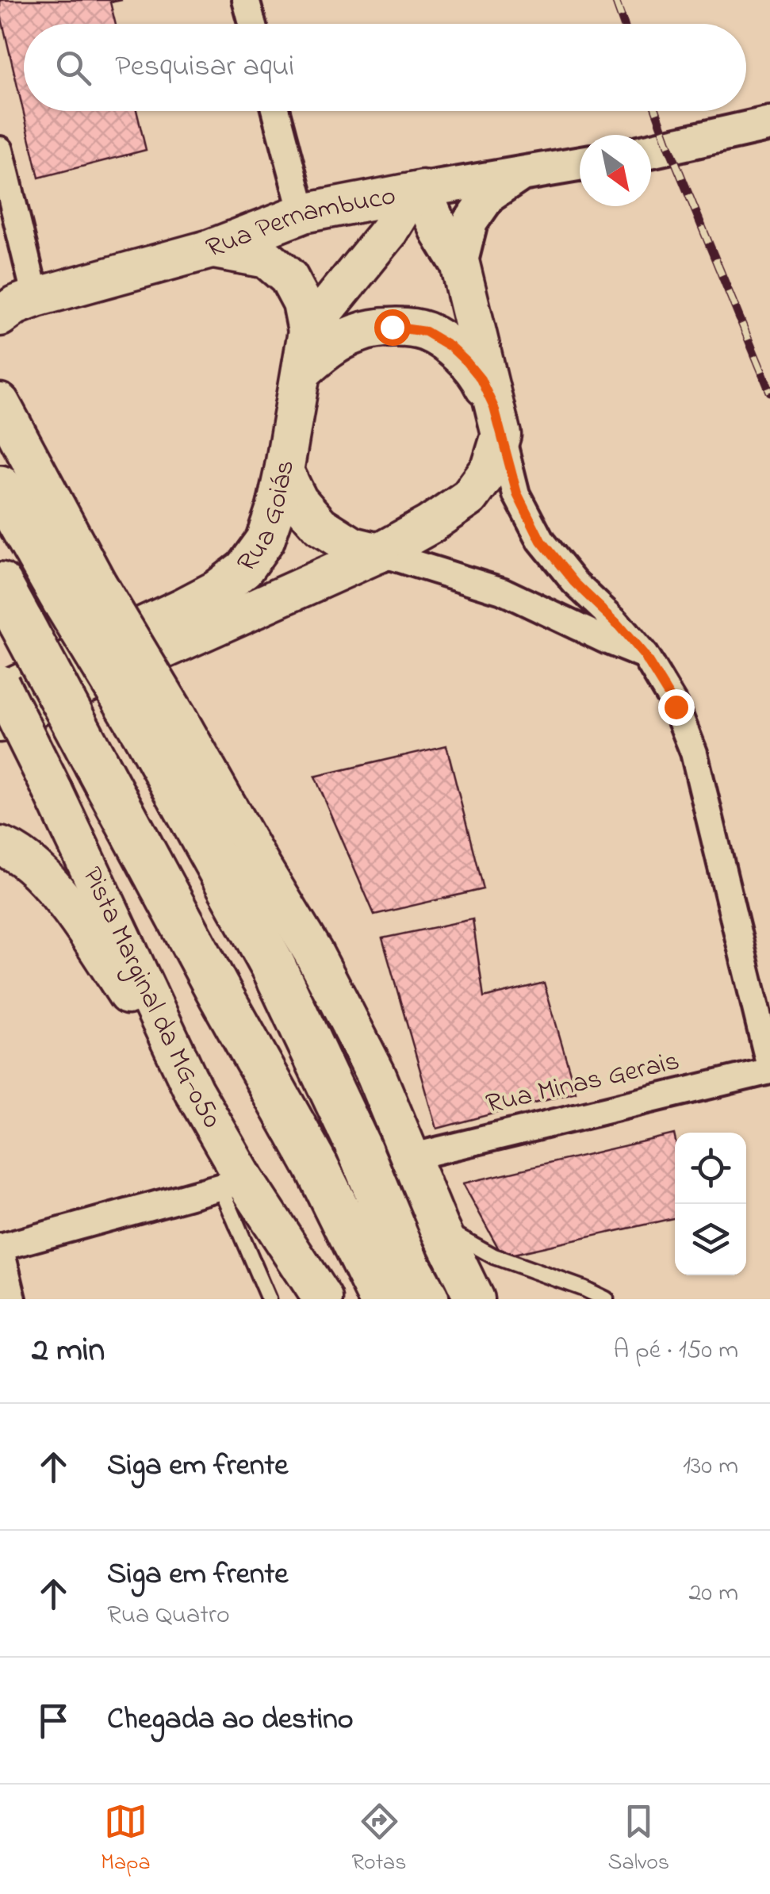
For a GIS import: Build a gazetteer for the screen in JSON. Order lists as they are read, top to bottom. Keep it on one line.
{"streets":{"main road":["Rua Pernambuco","Rua Goiás","Pista Marginal da MG-050"],"street":["Rua Minas Gerais"]},"crossings":[["Rua Pernambuco","Rua Goiás"]],"north":"bottom right","page":{"search":"Pesquisar aqui","heading":["2 min","A pé · 150 m"],"list":[["Siga em frente","130 m"],["Siga em frente","Rua Quatro","20 m"],"Chegada ao destino"],"nav":["Mapa","Rotas","Salvos"]}}
